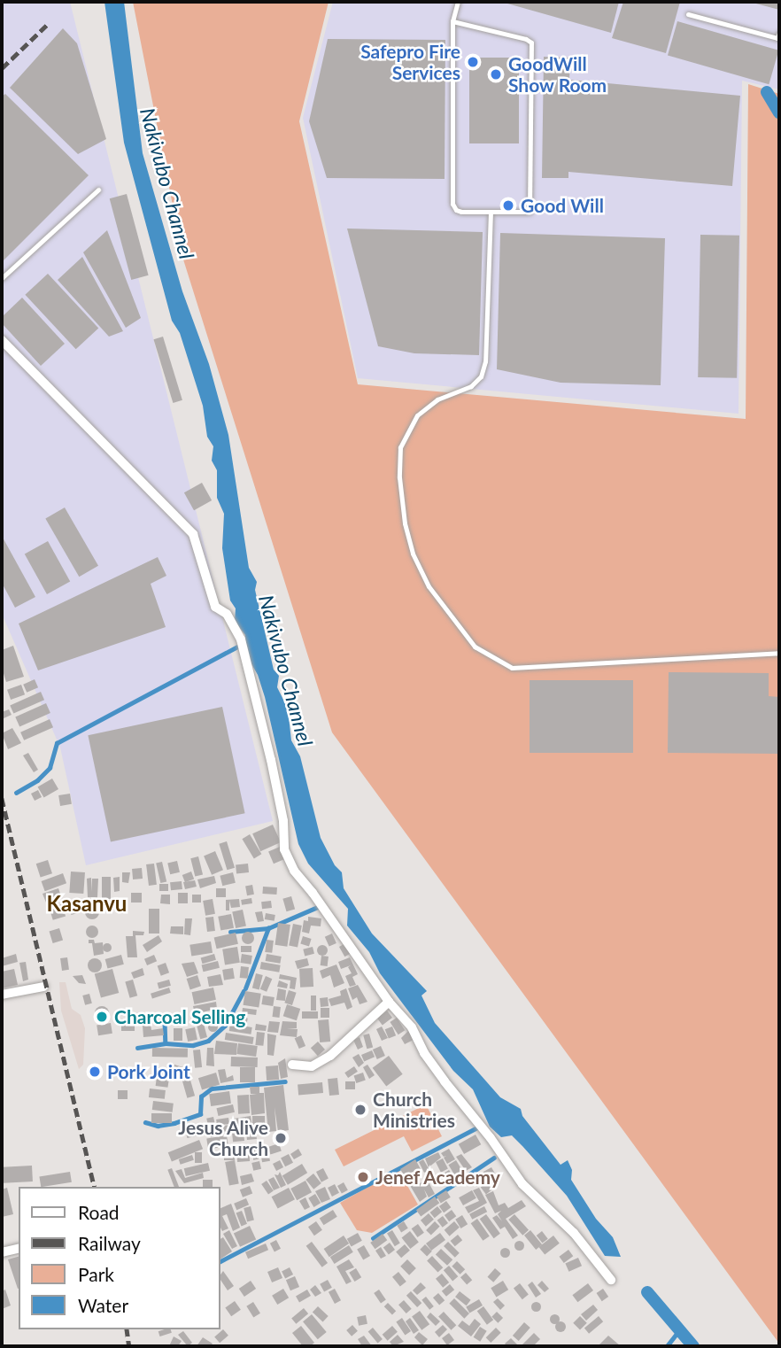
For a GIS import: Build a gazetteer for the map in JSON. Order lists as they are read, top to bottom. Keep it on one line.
{"districts":["Kasanvu"],"water":["Nakivubo Channel"],"places":["Safepro Fire Services","GoodWill Show Room","Good Will","Charcoal Selling","Pork Joint","Church Ministries","Jesus Alive Church","Jenef Academy"],"legend":["Road","Railway","Park","Water"]}
